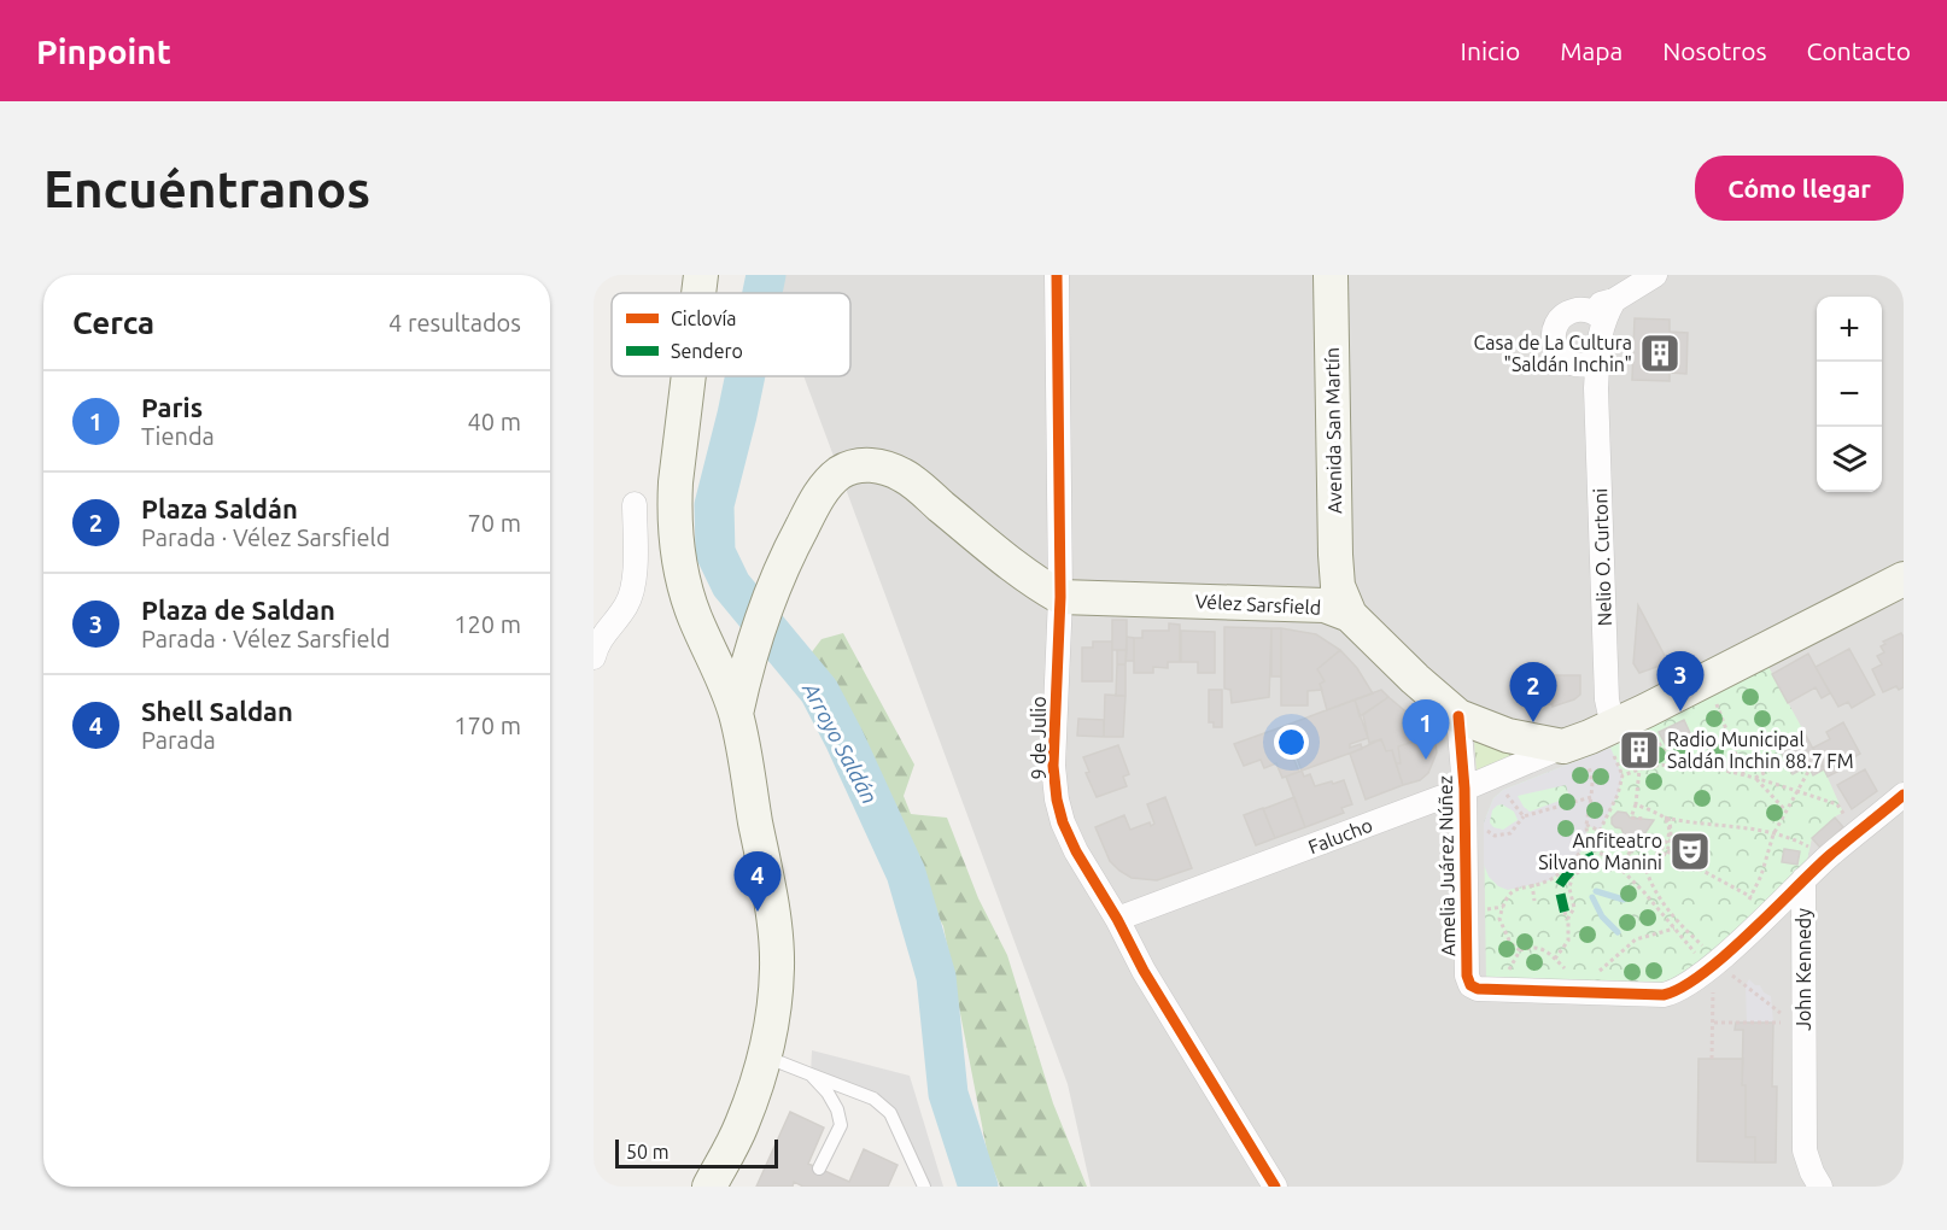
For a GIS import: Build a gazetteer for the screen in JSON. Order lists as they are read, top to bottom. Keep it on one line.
{"streets":{"main road":["Avenida San Martín","Vélez Sarsfield"],"street":["Nelio O. Curtoni","9 de Julio","Falucho","Amelia Juárez Núñez","John Kennedy"]},"crossings":[["Avenida San Martín","Vélez Sarsfield"],["Vélez Sarsfield","9 de Julio"],["Vélez Sarsfield","Falucho"],["Vélez Sarsfield","Amelia Juárez Núñez"],["9 de Julio","Falucho"],["Falucho","Amelia Juárez Núñez"],["Amelia Juárez Núñez","John Kennedy"]],"water":["Arroyo Saldán"],"places":{"building":["Casa de La Cultura \"Saldán Inchin\"","Radio Municipal Saldán Inchin 88.7 FM"],"theatre":["Anfiteatro Silvano Manini"]},"legend":["Ciclovía","Sendero"],"scale_bar":"50 m","page":{"header":"Pinpoint","nav":["Inicio","Mapa","Nosotros","Contacto"],"buttons":"Cómo llegar","title":"Encuéntranos","heading":["Cerca","4 resultados"],"map_buttons":["+","−"],"list":[{"mark":"1","name":"Paris","note":"Tienda","value":"40 m"},{"mark":"2","name":"Plaza Saldán","note":"Parada · Vélez Sarsfield","value":"70 m"},{"mark":"3","name":"Plaza de Saldan","note":"Parada · Vélez Sarsfield","value":"120 m"},{"mark":"4","name":"Shell Saldan","note":"Parada","value":"170 m"}],"pins":["3","2","1","4"],"scale":"50 m"}}
